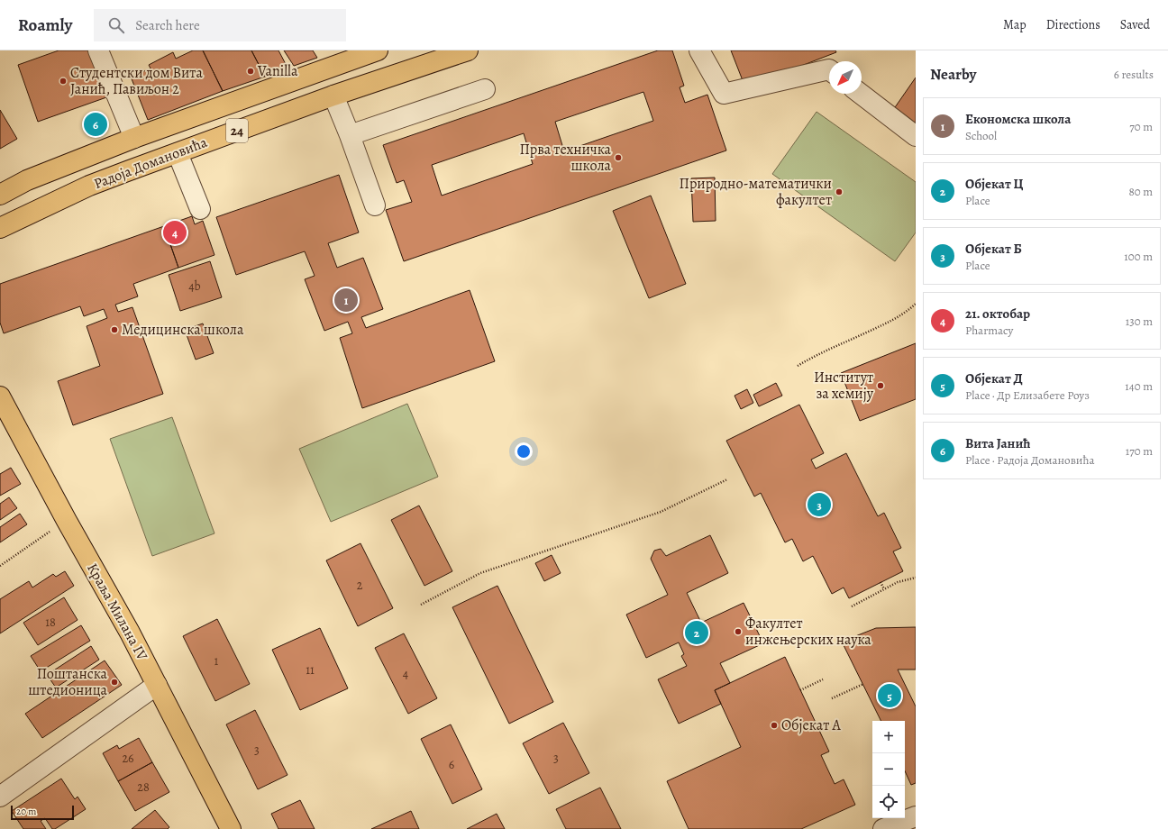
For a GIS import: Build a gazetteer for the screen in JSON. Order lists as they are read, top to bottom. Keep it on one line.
{"streets":{"main road":["24","Радоја Домановића","Краља Милана IV"]},"places":["Vanilla","Студентски дом Вита Јанић, Павиљон 2","Прва техничка школа","Природно-математички факултет","Медицинска школа","Институт за хемију","Факултет инжењерских наука","Поштанска штедионица","Објекат А"],"house_numbers":["4b","2","18","1","11","4","3","26","3","6","28"],"scale_bar":"20 m","north":"bottom left","page":{"header":"Roamly","search":"Search here","nav":["Map","Directions","Saved"],"heading":["Nearby","6 results"],"list":[{"mark":"1","name":"Економска школа","note":"School","value":"70 m"},{"mark":"2","name":"Објекат Ц","note":"Place","value":"80 m"},{"mark":"3","name":"Објекат Б","note":"Place","value":"100 m"},{"mark":"4","name":"21. октобар","note":"Pharmacy","value":"130 m"},{"mark":"5","name":"Објекат Д","note":"Place · Др Елизабете Роуз","value":"140 m"},{"mark":"6","name":"Вита Јанић","note":"Place · Радоја Домановића","value":"170 m"}],"pins":["6","4","1","3","2","5"],"map_buttons":["+","−"],"scale":"20 m"}}
